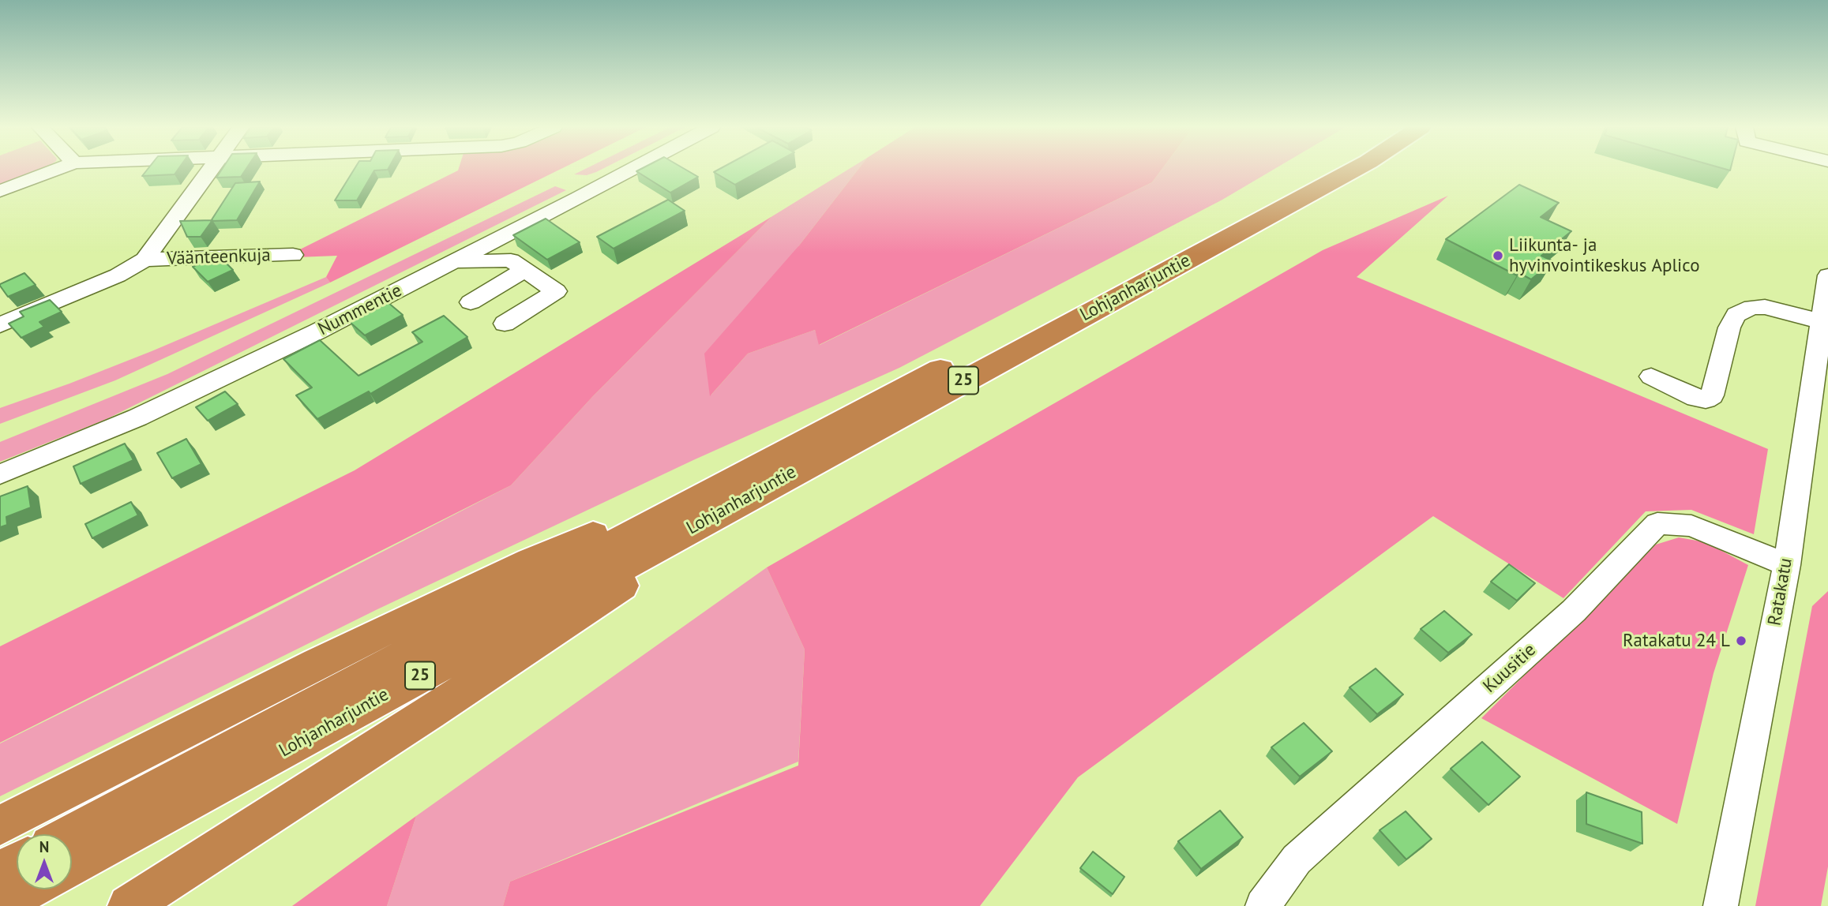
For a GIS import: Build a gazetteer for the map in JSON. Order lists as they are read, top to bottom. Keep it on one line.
{"streets":{"highway":["Lohjanharjuntie","25"],"street":["Väänteenkuja","Nummentie","Ratakatu","Kuusitie"]},"crossings":[["Ratakatu","Kuusitie"]],"places":["Liikunta- ja hyvinvointikeskus Aplico","Ratakatu 24 L"],"north":"top"}
